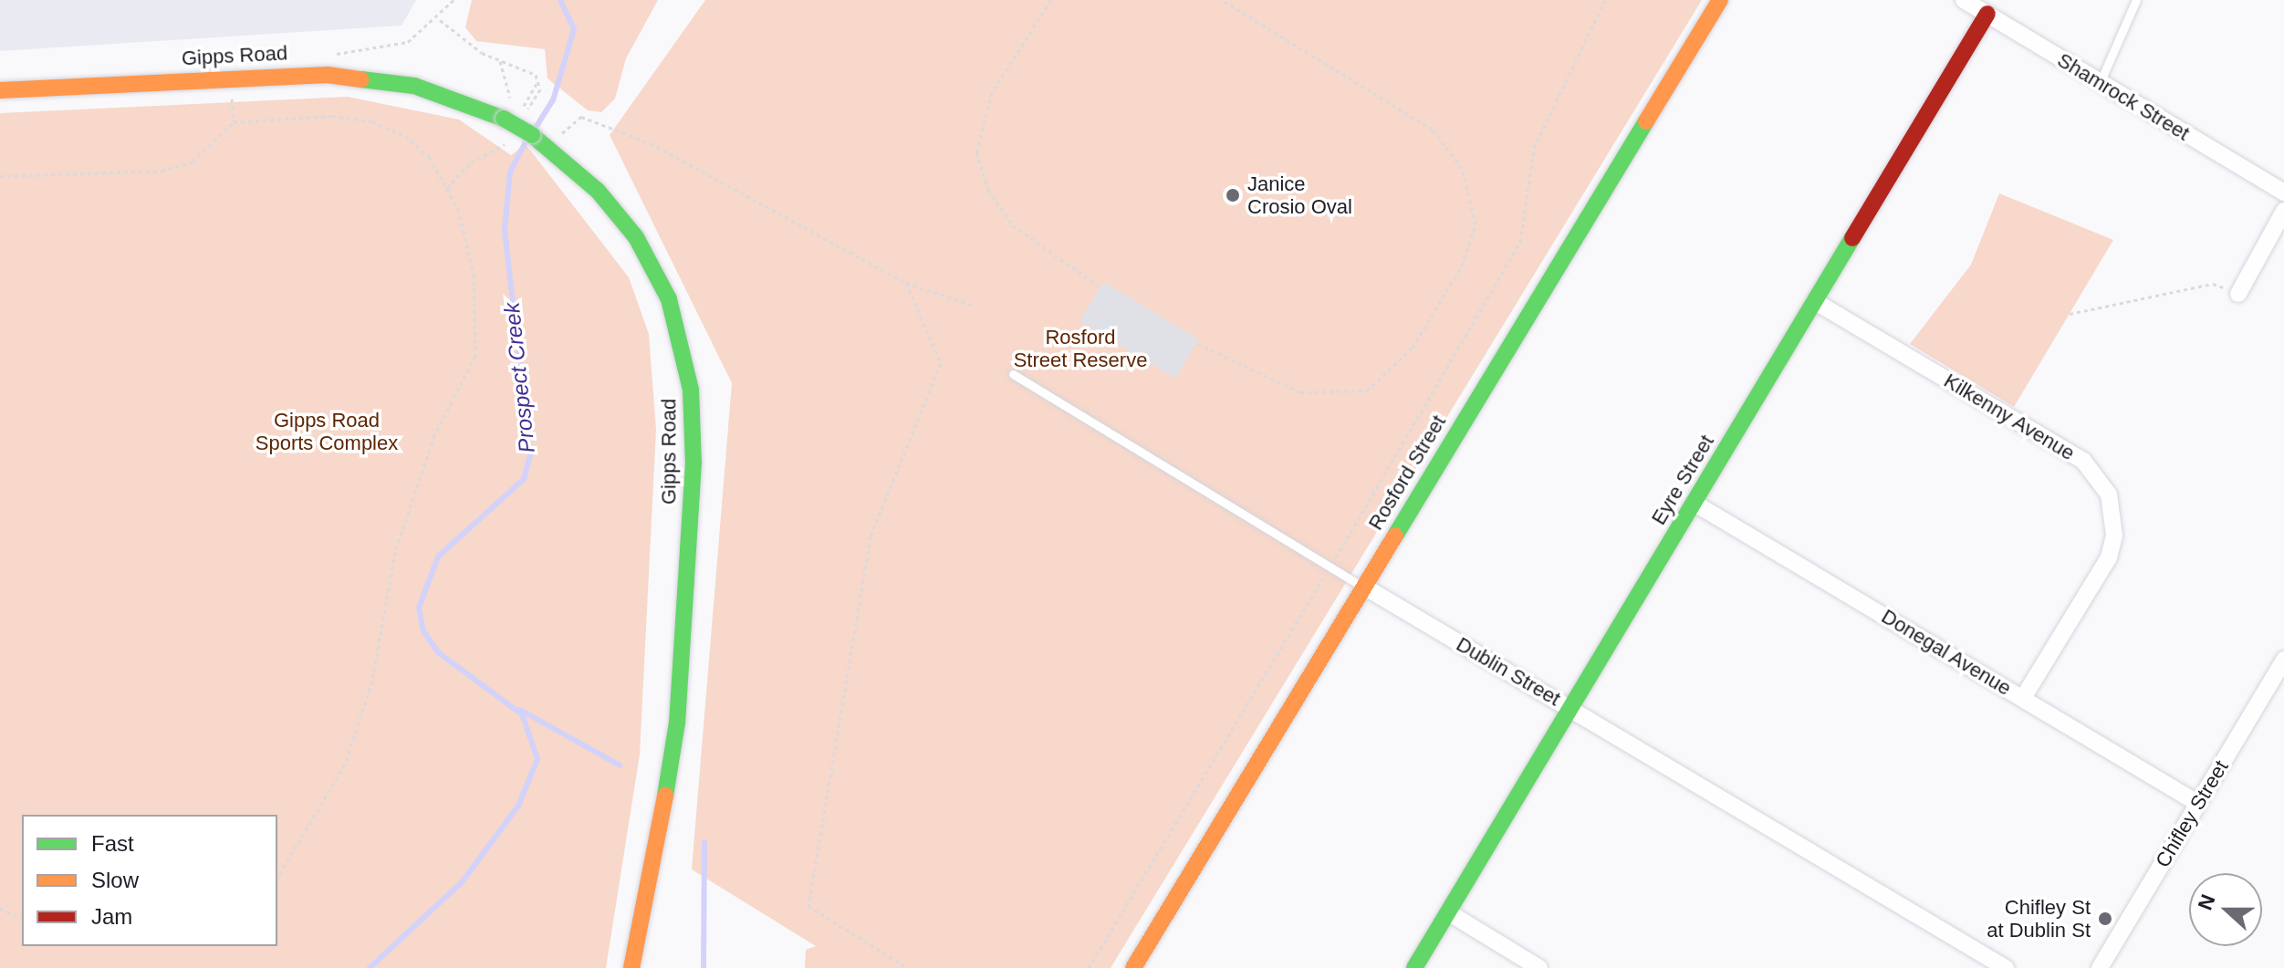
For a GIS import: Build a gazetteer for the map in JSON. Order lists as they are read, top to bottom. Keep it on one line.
{"streets":{"street":["Gipps Road","Shamrock Street","Kilkenny Avenue","Rosford Street","Eyre Street","Donegal Avenue","Dublin Street","Chifley Street"]},"crossings":[["Shamrock Street","Eyre Street"],["Kilkenny Avenue","Eyre Street"],["Kilkenny Avenue","Donegal Avenue"],["Rosford Street","Dublin Street"],["Eyre Street","Donegal Avenue"],["Eyre Street","Dublin Street"],["Donegal Avenue","Chifley Street"]],"water":["Prospect Creek"],"parks":["Rosford Street Reserve","Gipps Road Sports Complex"],"places":["Janice Crosio Oval","Chifley St at Dublin St"],"legend":["Fast","Slow","Jam"],"north":"left"}
